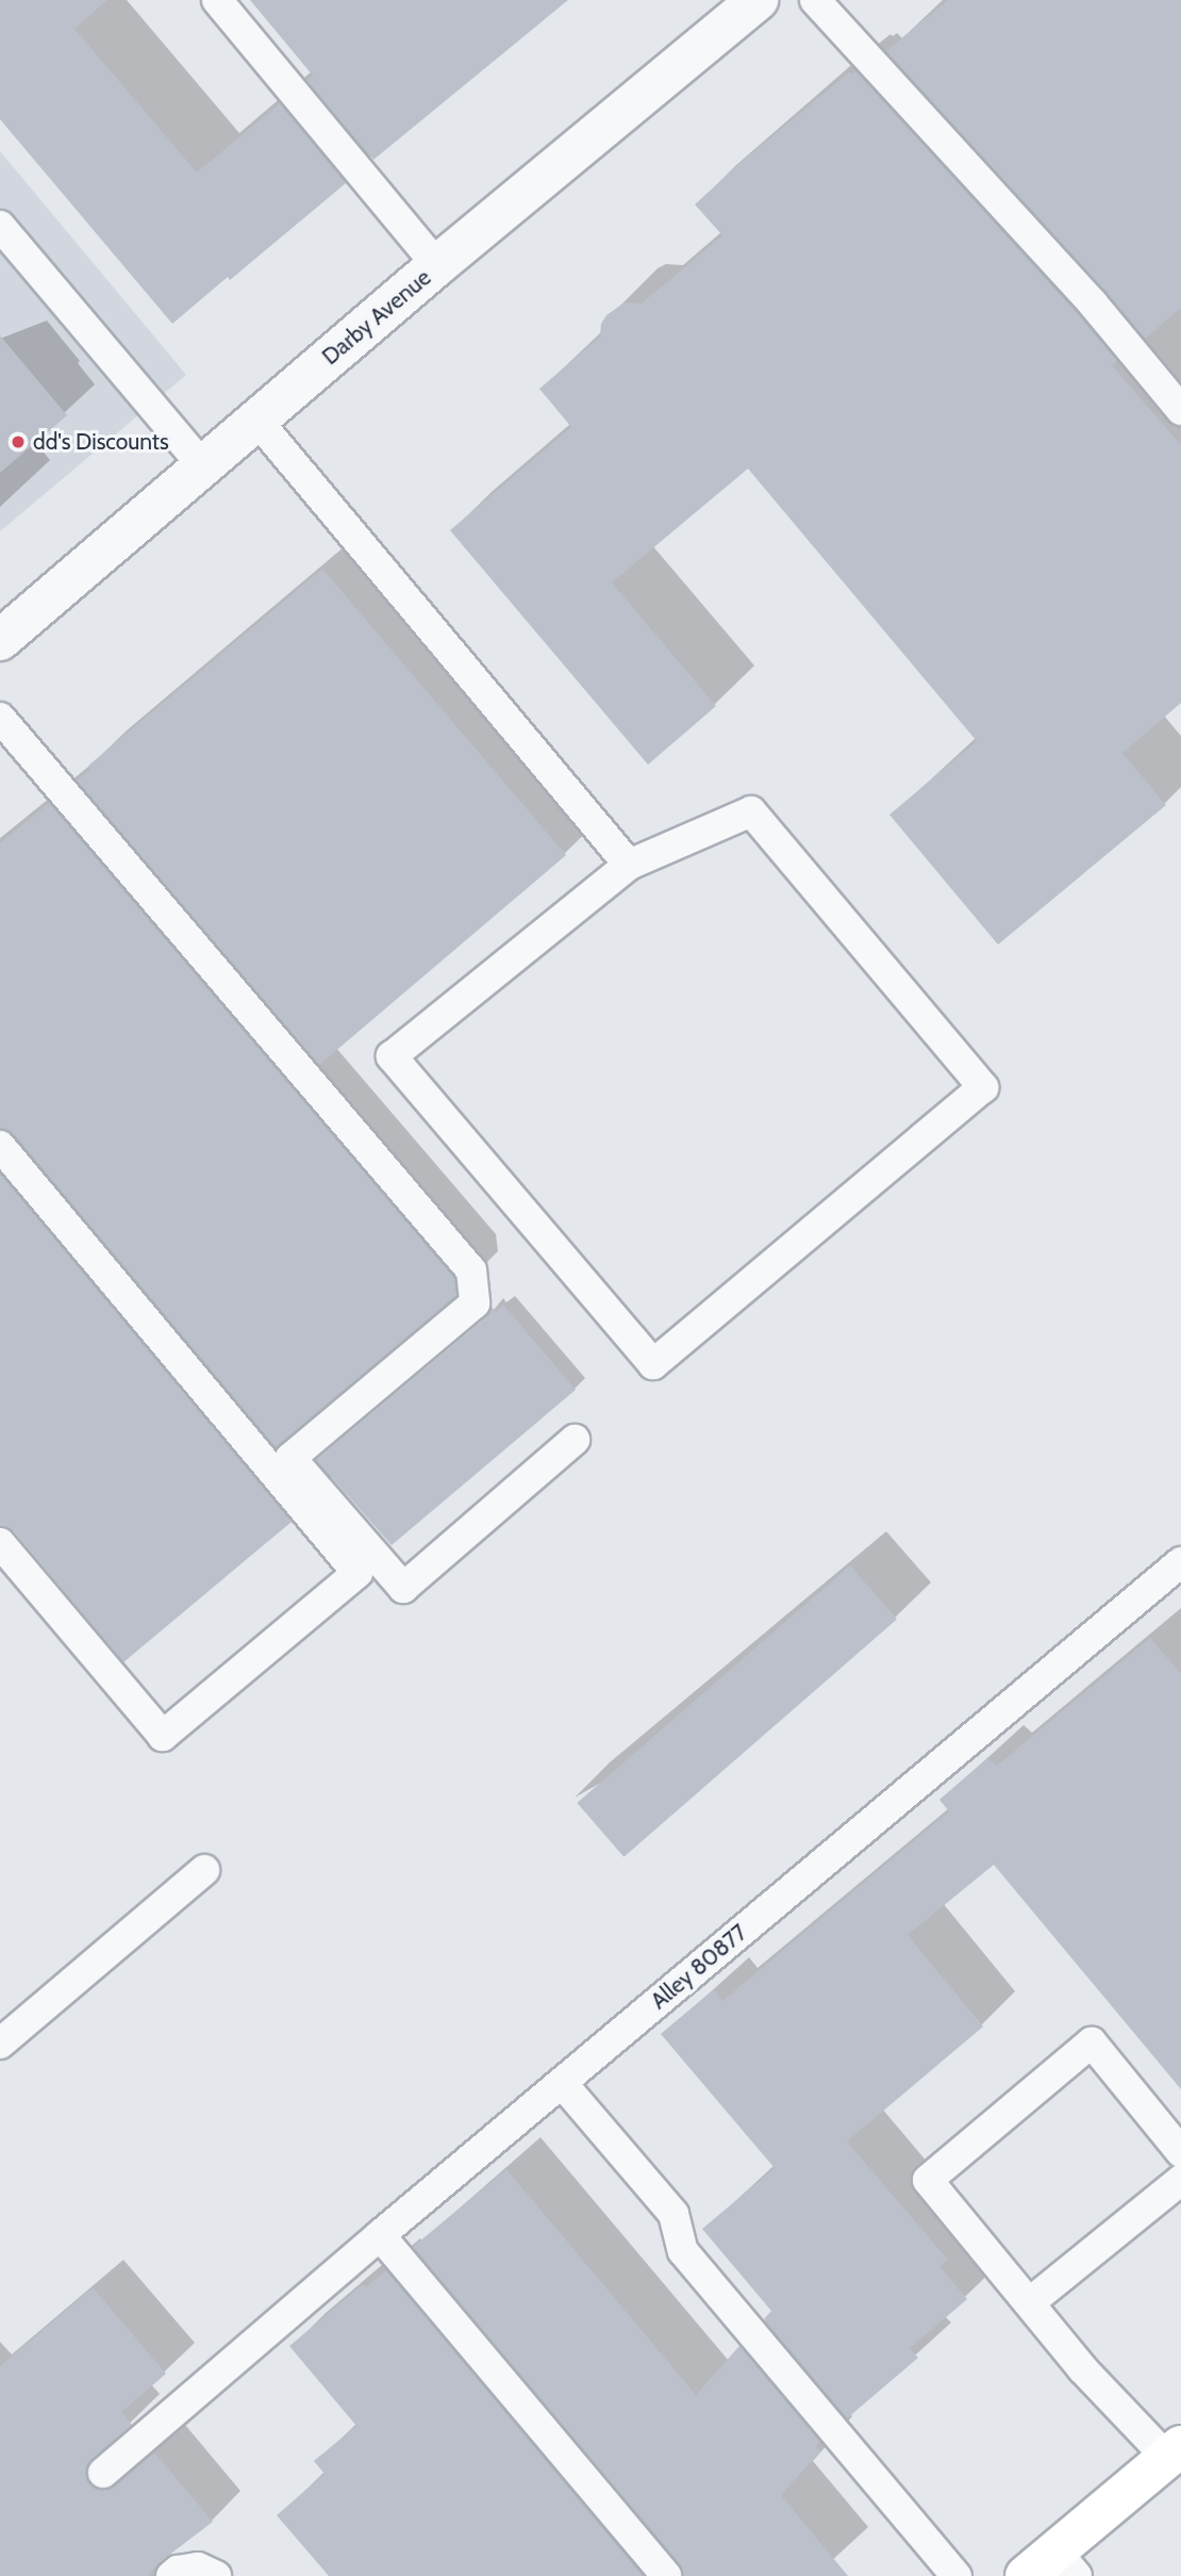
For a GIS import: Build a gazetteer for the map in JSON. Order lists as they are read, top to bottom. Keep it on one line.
{"streets":{"street":["Darby Avenue"],"lane":["Alley 80877"]},"places":["dd's Discounts"]}
